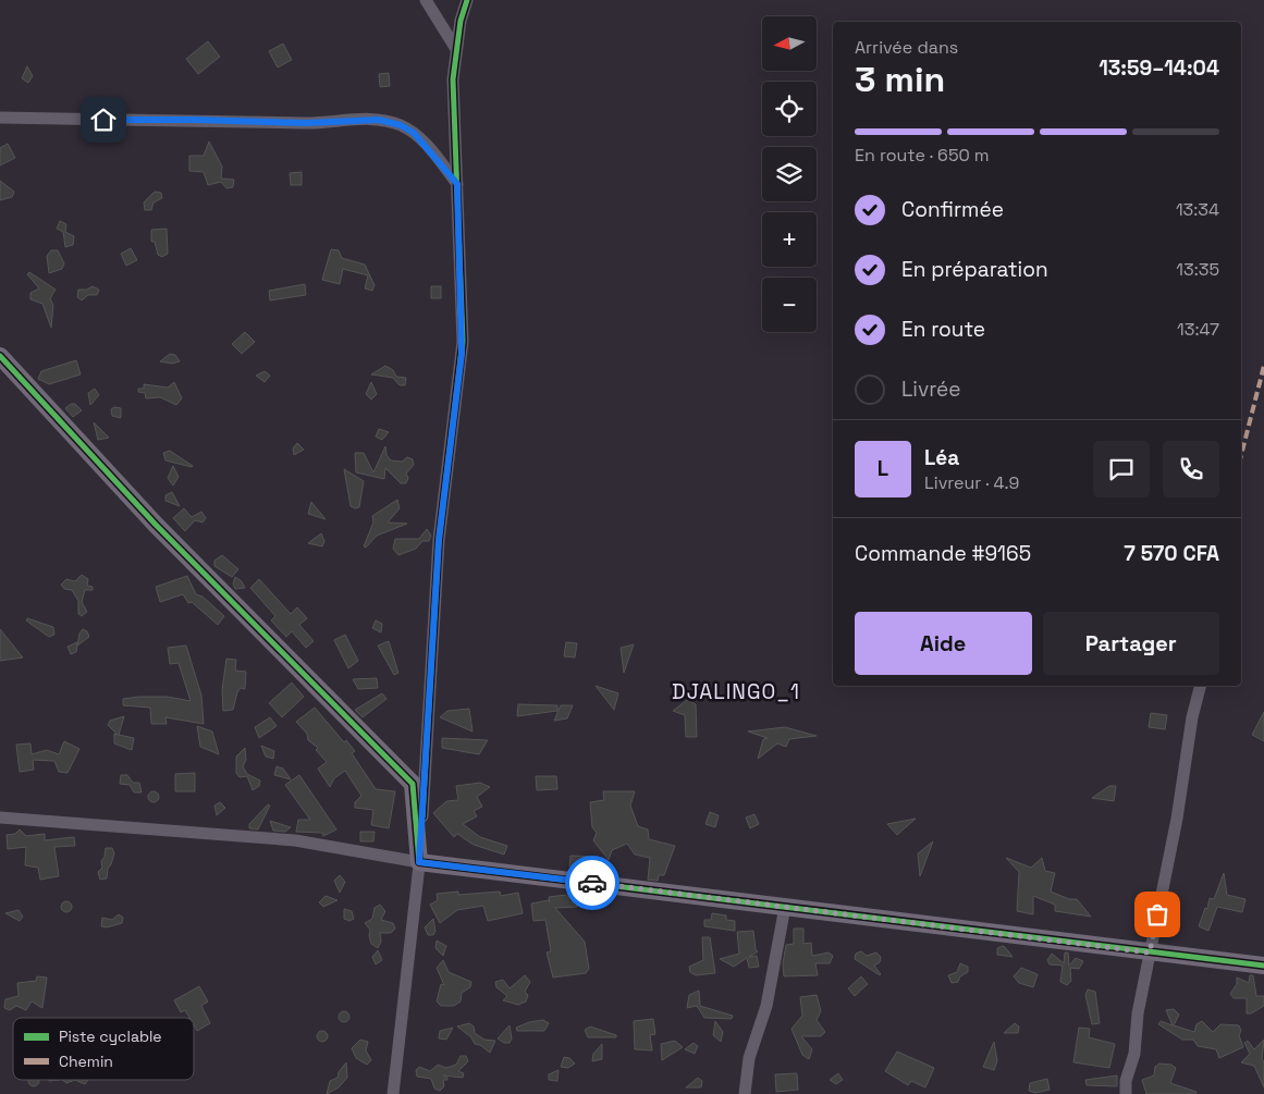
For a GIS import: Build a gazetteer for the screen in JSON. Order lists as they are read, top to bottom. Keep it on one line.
{"districts":["DJALINGO_1"],"legend":["Piste cyclable","Chemin"],"north":"left","page":{"map_buttons":["+","−"],"heading":["3 min","Arrivée dans","13:59–14:04"],"panel":["Léa","Livreur · 4.9","Commande #9165","7 570 CFA"],"bar":"En route · 650 m","list":[["Confirmée","13:34"],["En préparation","13:35"],["En route","13:47"],"Livrée"],"round":"L","buttons":["Aide","Partager"]}}
